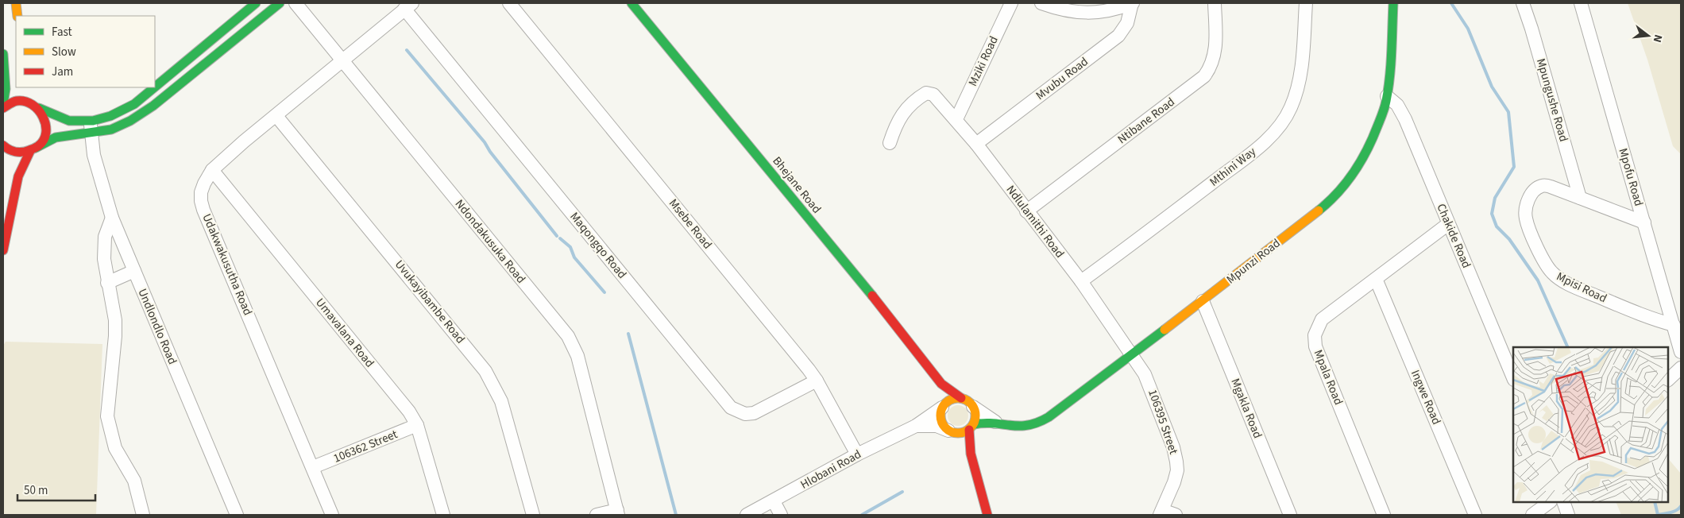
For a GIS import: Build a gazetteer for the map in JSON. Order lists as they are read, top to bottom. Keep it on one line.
{"streets":{"street":["Mziki Road","Mvubu Road","Mpungushe Road","Ntibane Road","Mthini Way","Mpofu Road","Bhejane Road","Ndlulamithi Road","Msebe Road","Chakide Road","Ndondakusuka Road","Maqongqo Road","Mpunzi Road","Udakwakusutha Road","Mpisi Road","Uvukayibambe Road","Undlondlo Road","Umavalana Road","Mpala Road","Ingwe Road","Mgakla Road","106395 Street","106362 Street","Hlobani Road"]},"crossings":[["Mziki Road","Ndlulamithi Road"],["Mvubu Road","Ndlulamithi Road"],["Mpungushe Road","Mpisi Road"],["Ntibane Road","Ndlulamithi Road"],["Mthini Way","Ndlulamithi Road"],["Mpofu Road","Mpisi Road"],["Bhejane Road","Mpunzi Road"],["Bhejane Road","Hlobani Road"],["Ndlulamithi Road","Mpunzi Road"],["Ndlulamithi Road","106395 Street"],["Msebe Road","Maqongqo Road"],["Msebe Road","Hlobani Road"],["Chakide Road","Mpunzi Road"],["Chakide Road","Mpala Road"],["Ndondakusuka Road","Udakwakusutha Road"],["Mpunzi Road","Mgakla Road"],["Mpunzi Road","106395 Street"],["Mpunzi Road","Hlobani Road"],["Udakwakusutha Road","Uvukayibambe Road"],["Udakwakusutha Road","Umavalana Road"],["Udakwakusutha Road","106362 Street"],["Umavalana Road","106362 Street"],["Mpala Road","Ingwe Road"]],"legend":["Fast","Slow","Jam"],"scale_bar":"50 m","north":"right"}
